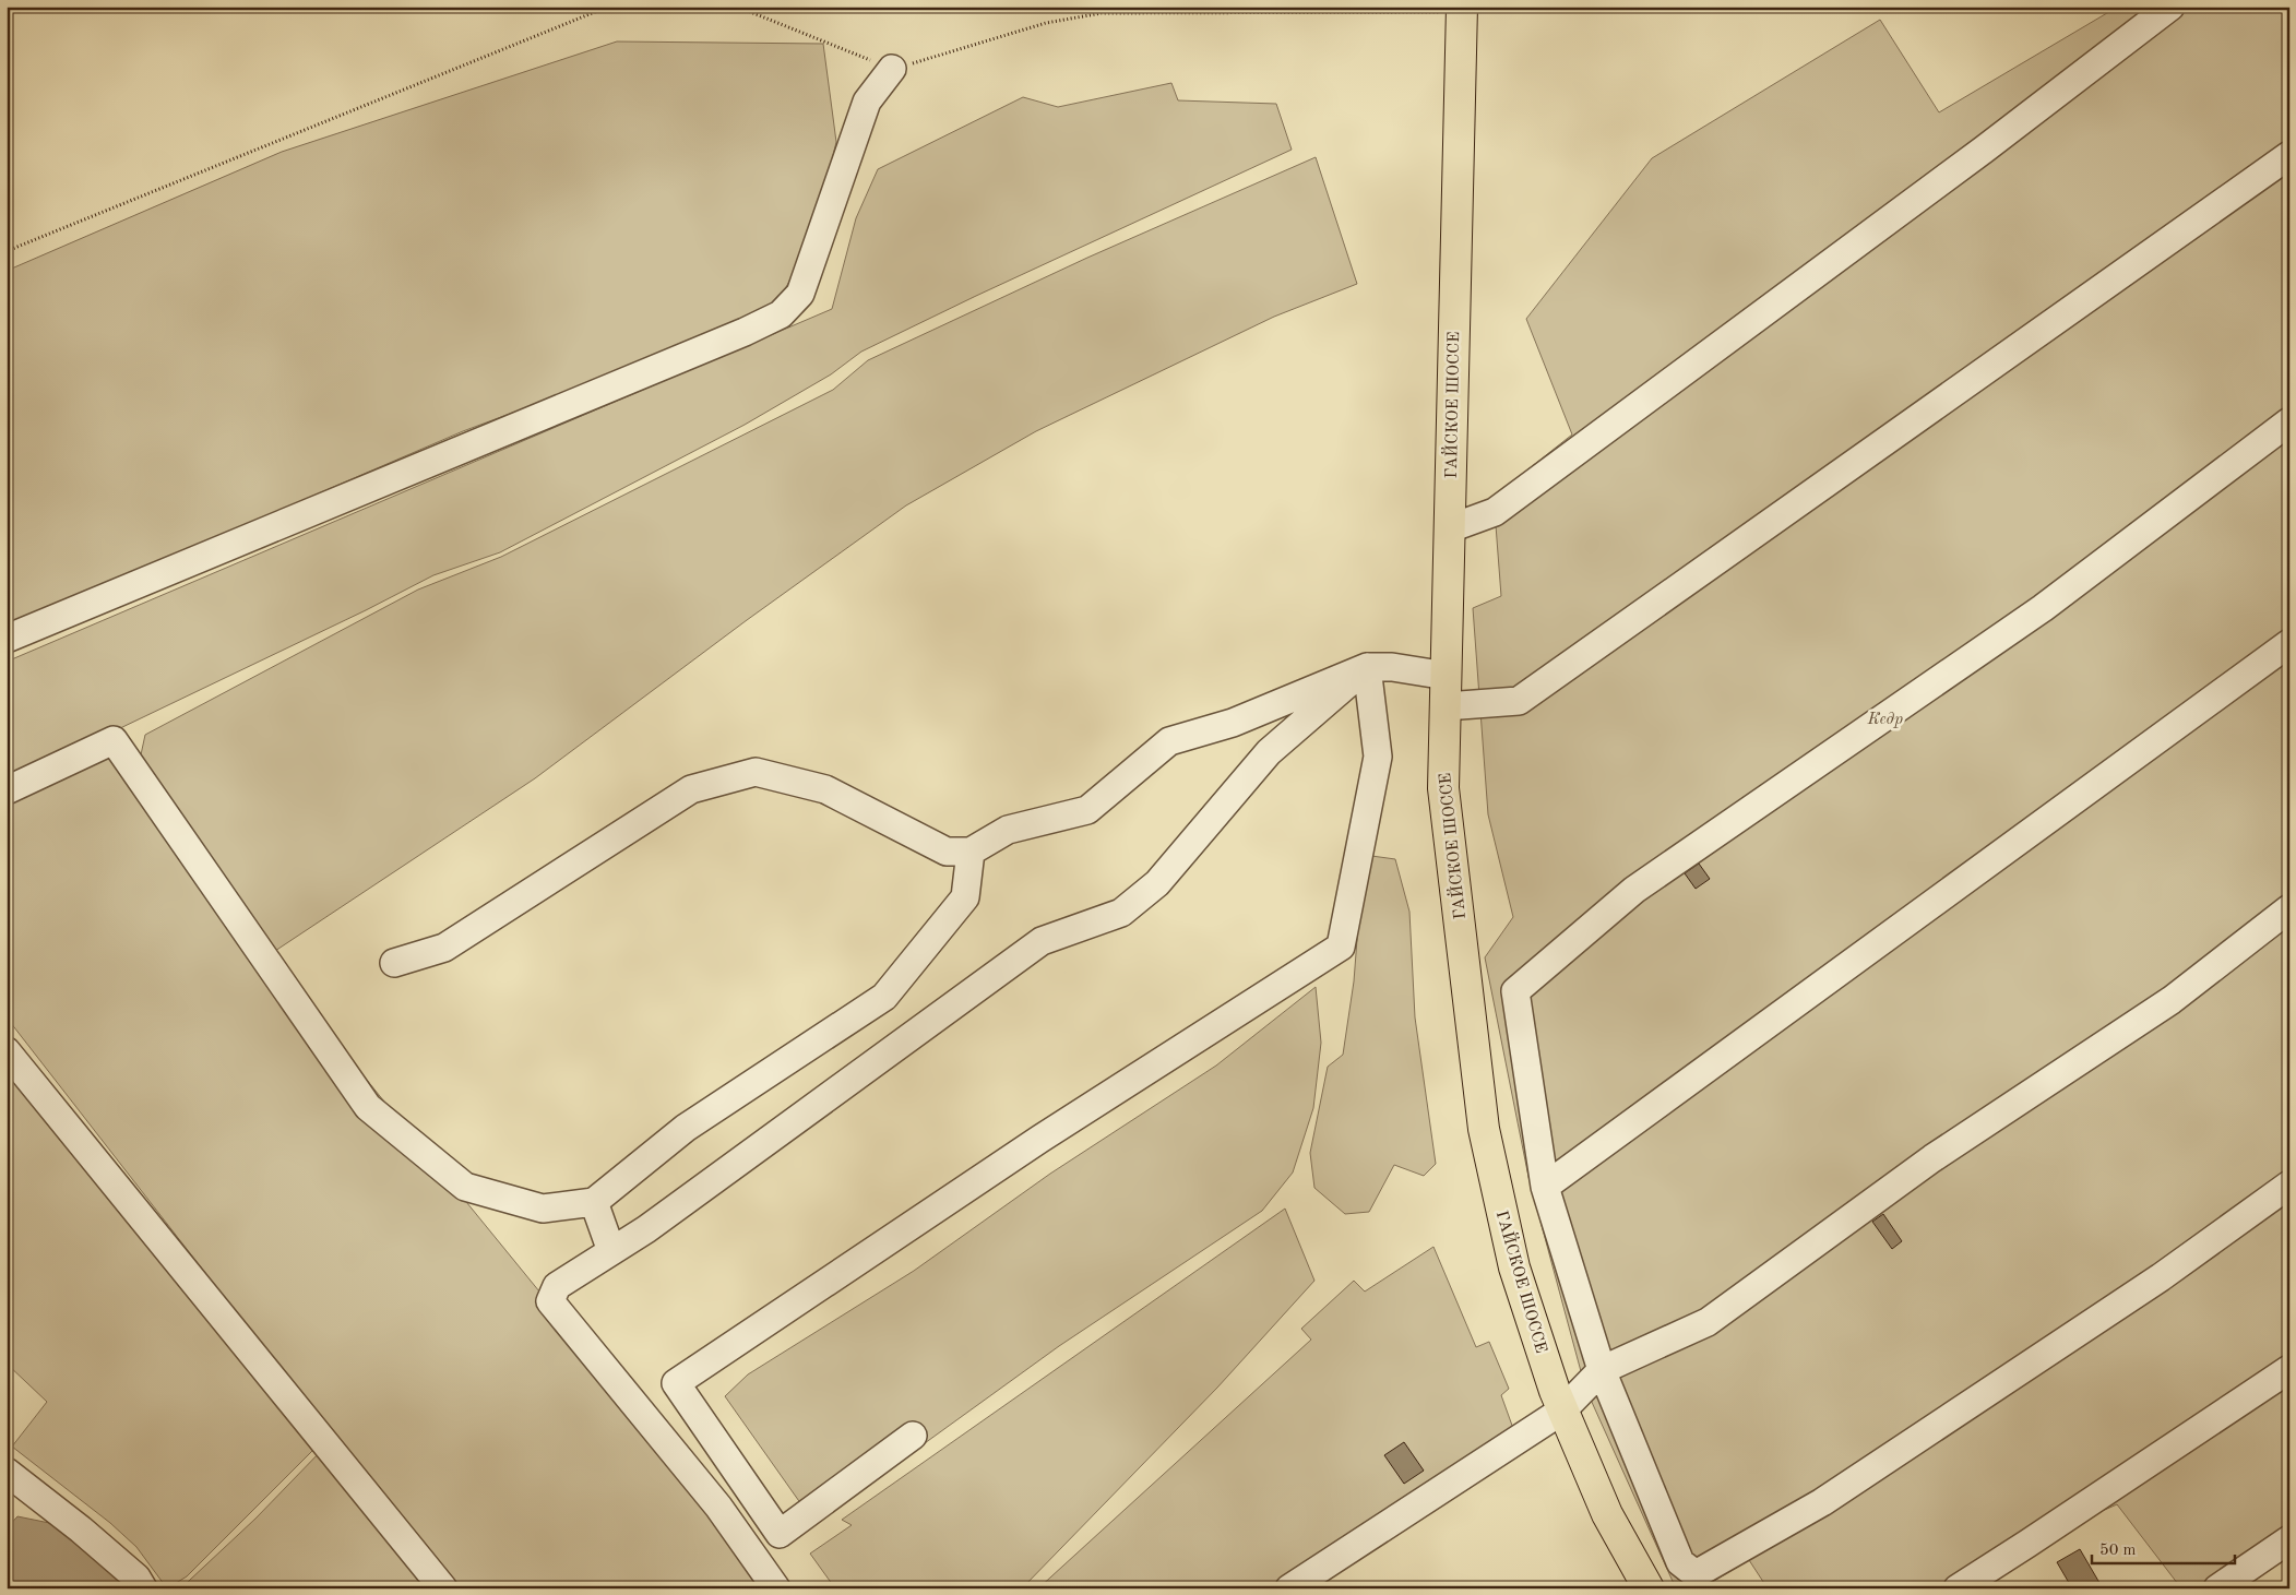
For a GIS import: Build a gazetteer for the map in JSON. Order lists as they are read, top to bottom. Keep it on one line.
{"streets":{"main road":["ГАЙСКОЕ ШОССЕ"]},"parks":["Кедр"],"scale_bar":"50 m"}
